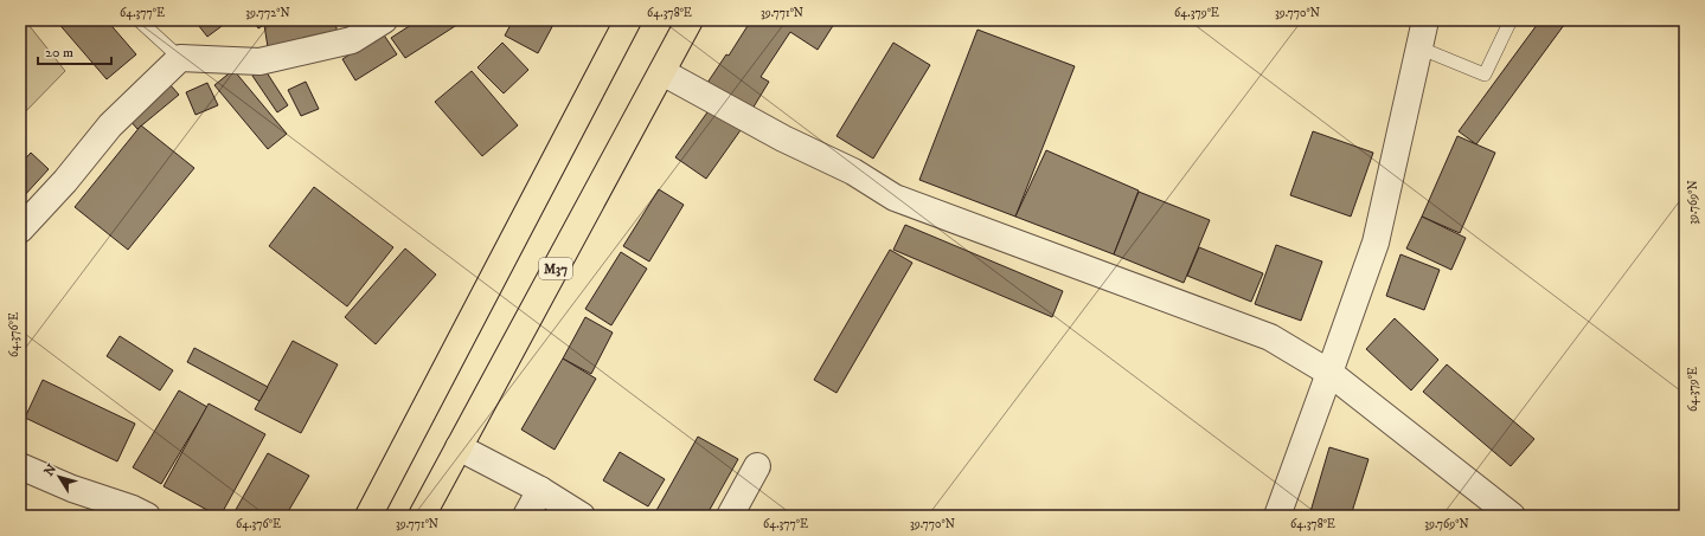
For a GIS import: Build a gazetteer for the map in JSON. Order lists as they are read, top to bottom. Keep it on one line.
{"streets":{"highway":["M37"]},"scale_bar":"20 m","north":"top left","coordinates":["64.377°E","39.772°N","64.378°E","39.771°N","64.379°E","39.770°N","39.769°N","64.376°E"]}
